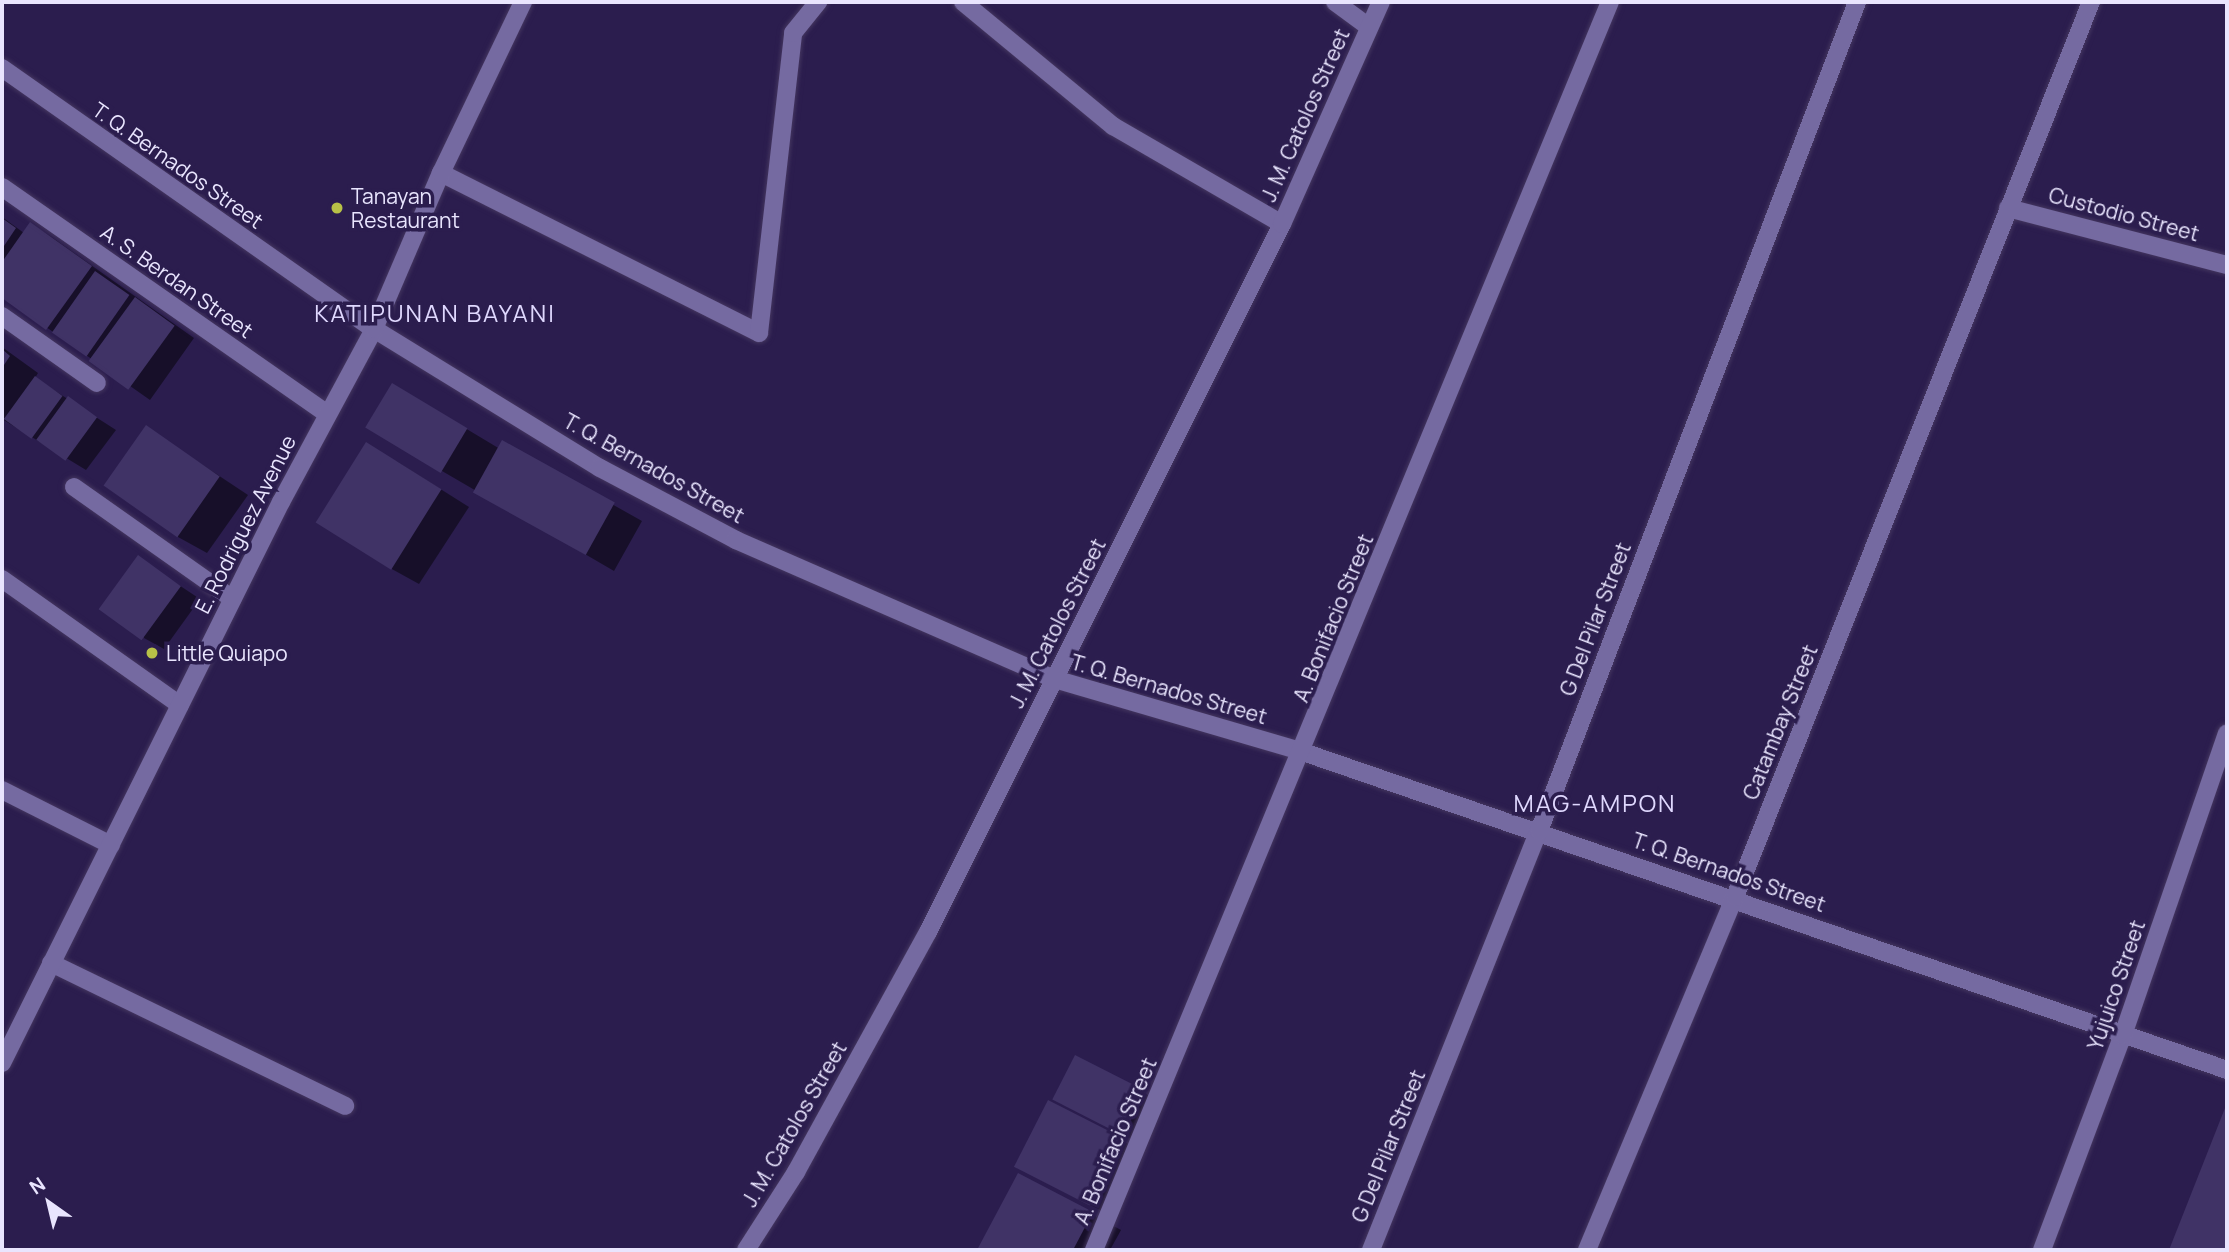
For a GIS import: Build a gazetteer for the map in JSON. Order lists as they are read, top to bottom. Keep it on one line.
{"streets":{"street":["J. M. Catolos Street","T. Q. Bernados Street","Custodio Street","A. S. Berdan Street","E. Rodriguez Avenue","A. Bonifacio Street","G Del Pilar Street","Catambay Street","Yujuico Street"]},"crossings":[["J. M. Catolos Street","T. Q. Bernados Street"],["T. Q. Bernados Street","E. Rodriguez Avenue"],["T. Q. Bernados Street","A. Bonifacio Street"],["T. Q. Bernados Street","G Del Pilar Street"],["T. Q. Bernados Street","Catambay Street"],["T. Q. Bernados Street","Yujuico Street"],["Custodio Street","Catambay Street"],["A. S. Berdan Street","E. Rodriguez Avenue"]],"districts":["KATIPUNAN BAYANI","MAG-AMPON"],"places":["Tanayan Restaurant","Little Quiapo"],"north":"top left"}
